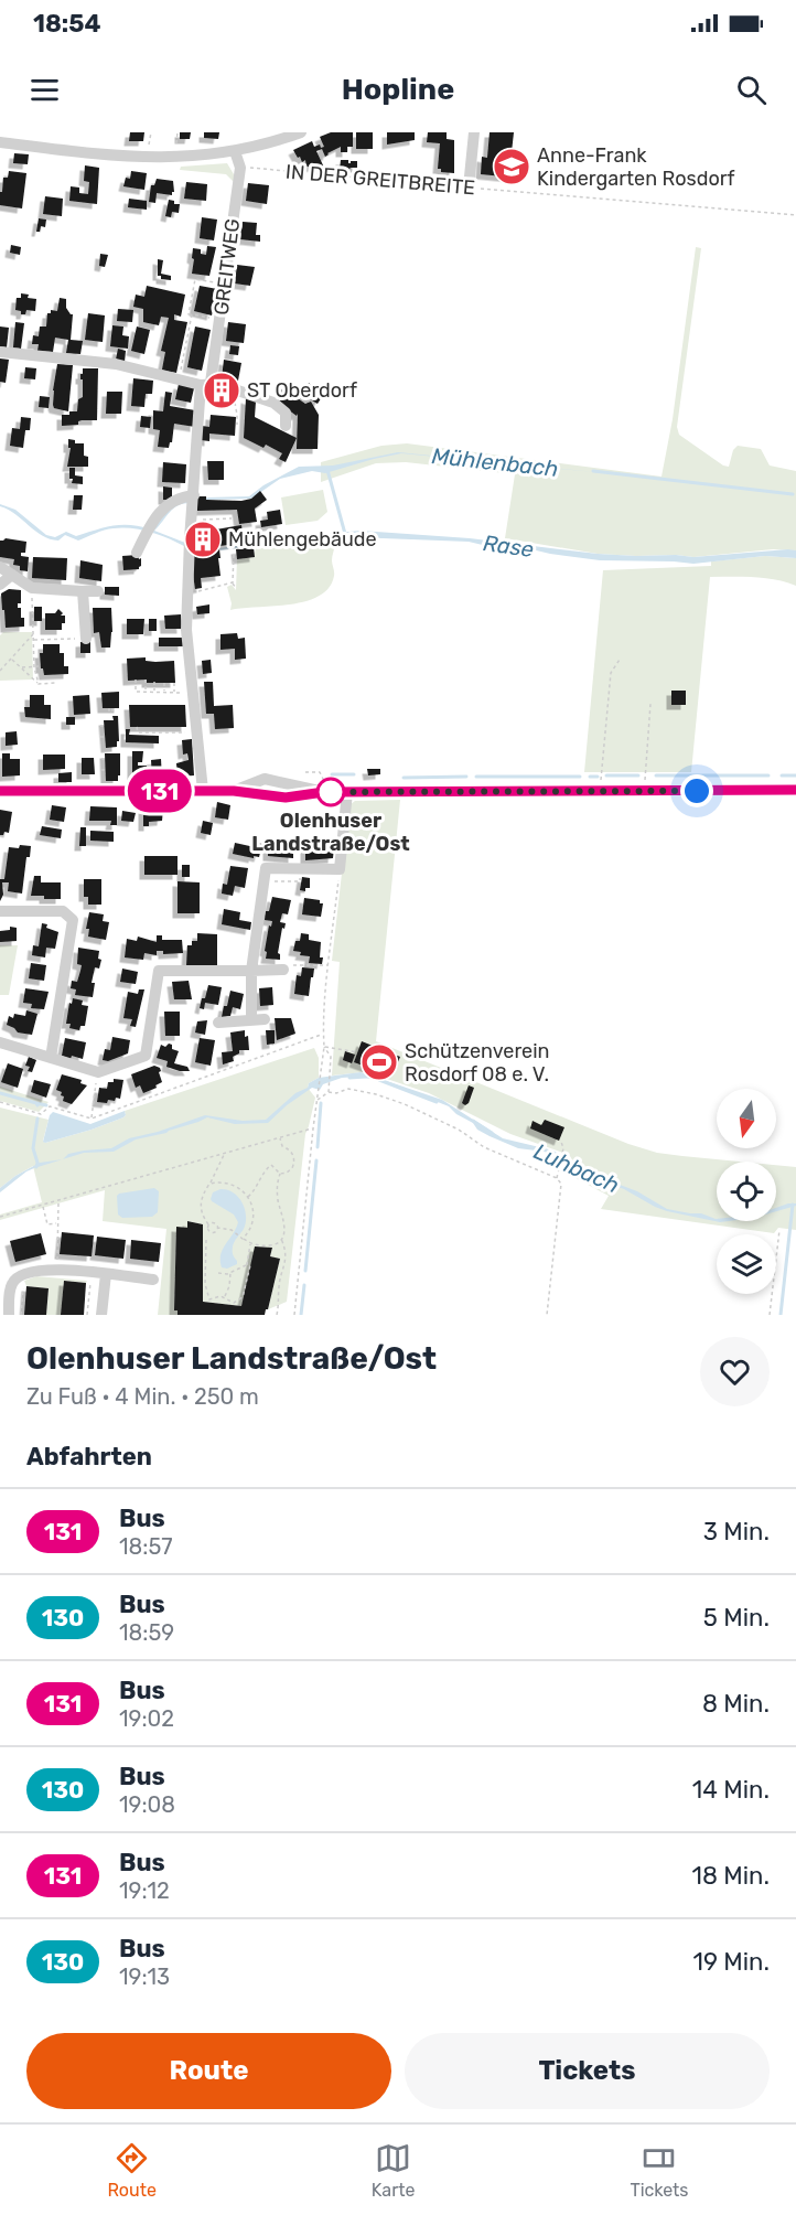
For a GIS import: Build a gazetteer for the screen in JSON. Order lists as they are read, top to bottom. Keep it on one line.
{"streets":{"street":["GREITWEG"],"path":["IN DER GREITBREITE"]},"crossings":[["IN DER GREITBREITE","GREITWEG"]],"water":["Mühlenbach","Rase","Luhbach"],"places":{"school or university":["Anne-Frank Kindergarten Rosdorf"],"building":["ST Oberdorf","Mühlengebäude"],"other":["Olenhuser Landstraße/Ost"],"sports":["Schützenverein Rosdorf 08 e. V."]},"lines":["bus line 131"],"north":"bottom","page":{"status":"18:54","header":"Hopline","on_map":"131","heading":[["Olenhuser Landstraße/Ost","Zu Fuß · 4 Min. · 250 m"],"Abfahrten"],"list":[{"mark":"131","name":"Bus","note":"18:57","value":"3 Min."},{"mark":"130","name":"Bus","note":"18:59","value":"5 Min."},{"mark":"131","name":"Bus","note":"19:02","value":"8 Min."},{"mark":"130","name":"Bus","note":"19:08","value":"14 Min."},{"mark":"131","name":"Bus","note":"19:12","value":"18 Min."},{"mark":"130","name":"Bus","note":"19:13","value":"19 Min."}],"buttons":["Route","Tickets"],"tabs":["Route","Karte","Tickets"]}}
